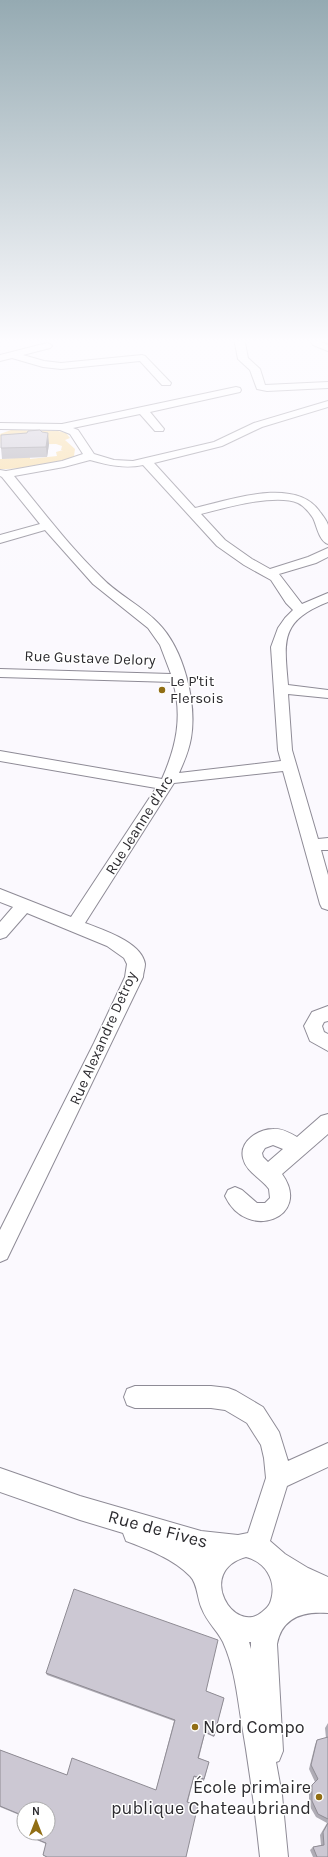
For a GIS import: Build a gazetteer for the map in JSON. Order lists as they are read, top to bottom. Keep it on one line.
{"streets":{"street":["Rue Gustave Delory","Rue Jeanne d'Arc","Rue Alexandre Detroy","Rue de Fives"]},"crossings":[["Rue Gustave Delory","Rue Jeanne d'Arc"],["Rue Jeanne d'Arc","Rue Alexandre Detroy"]],"places":["Le P'tit Flersois","Nord Compo","École primaire publique Chateaubriand"],"north":"top"}
